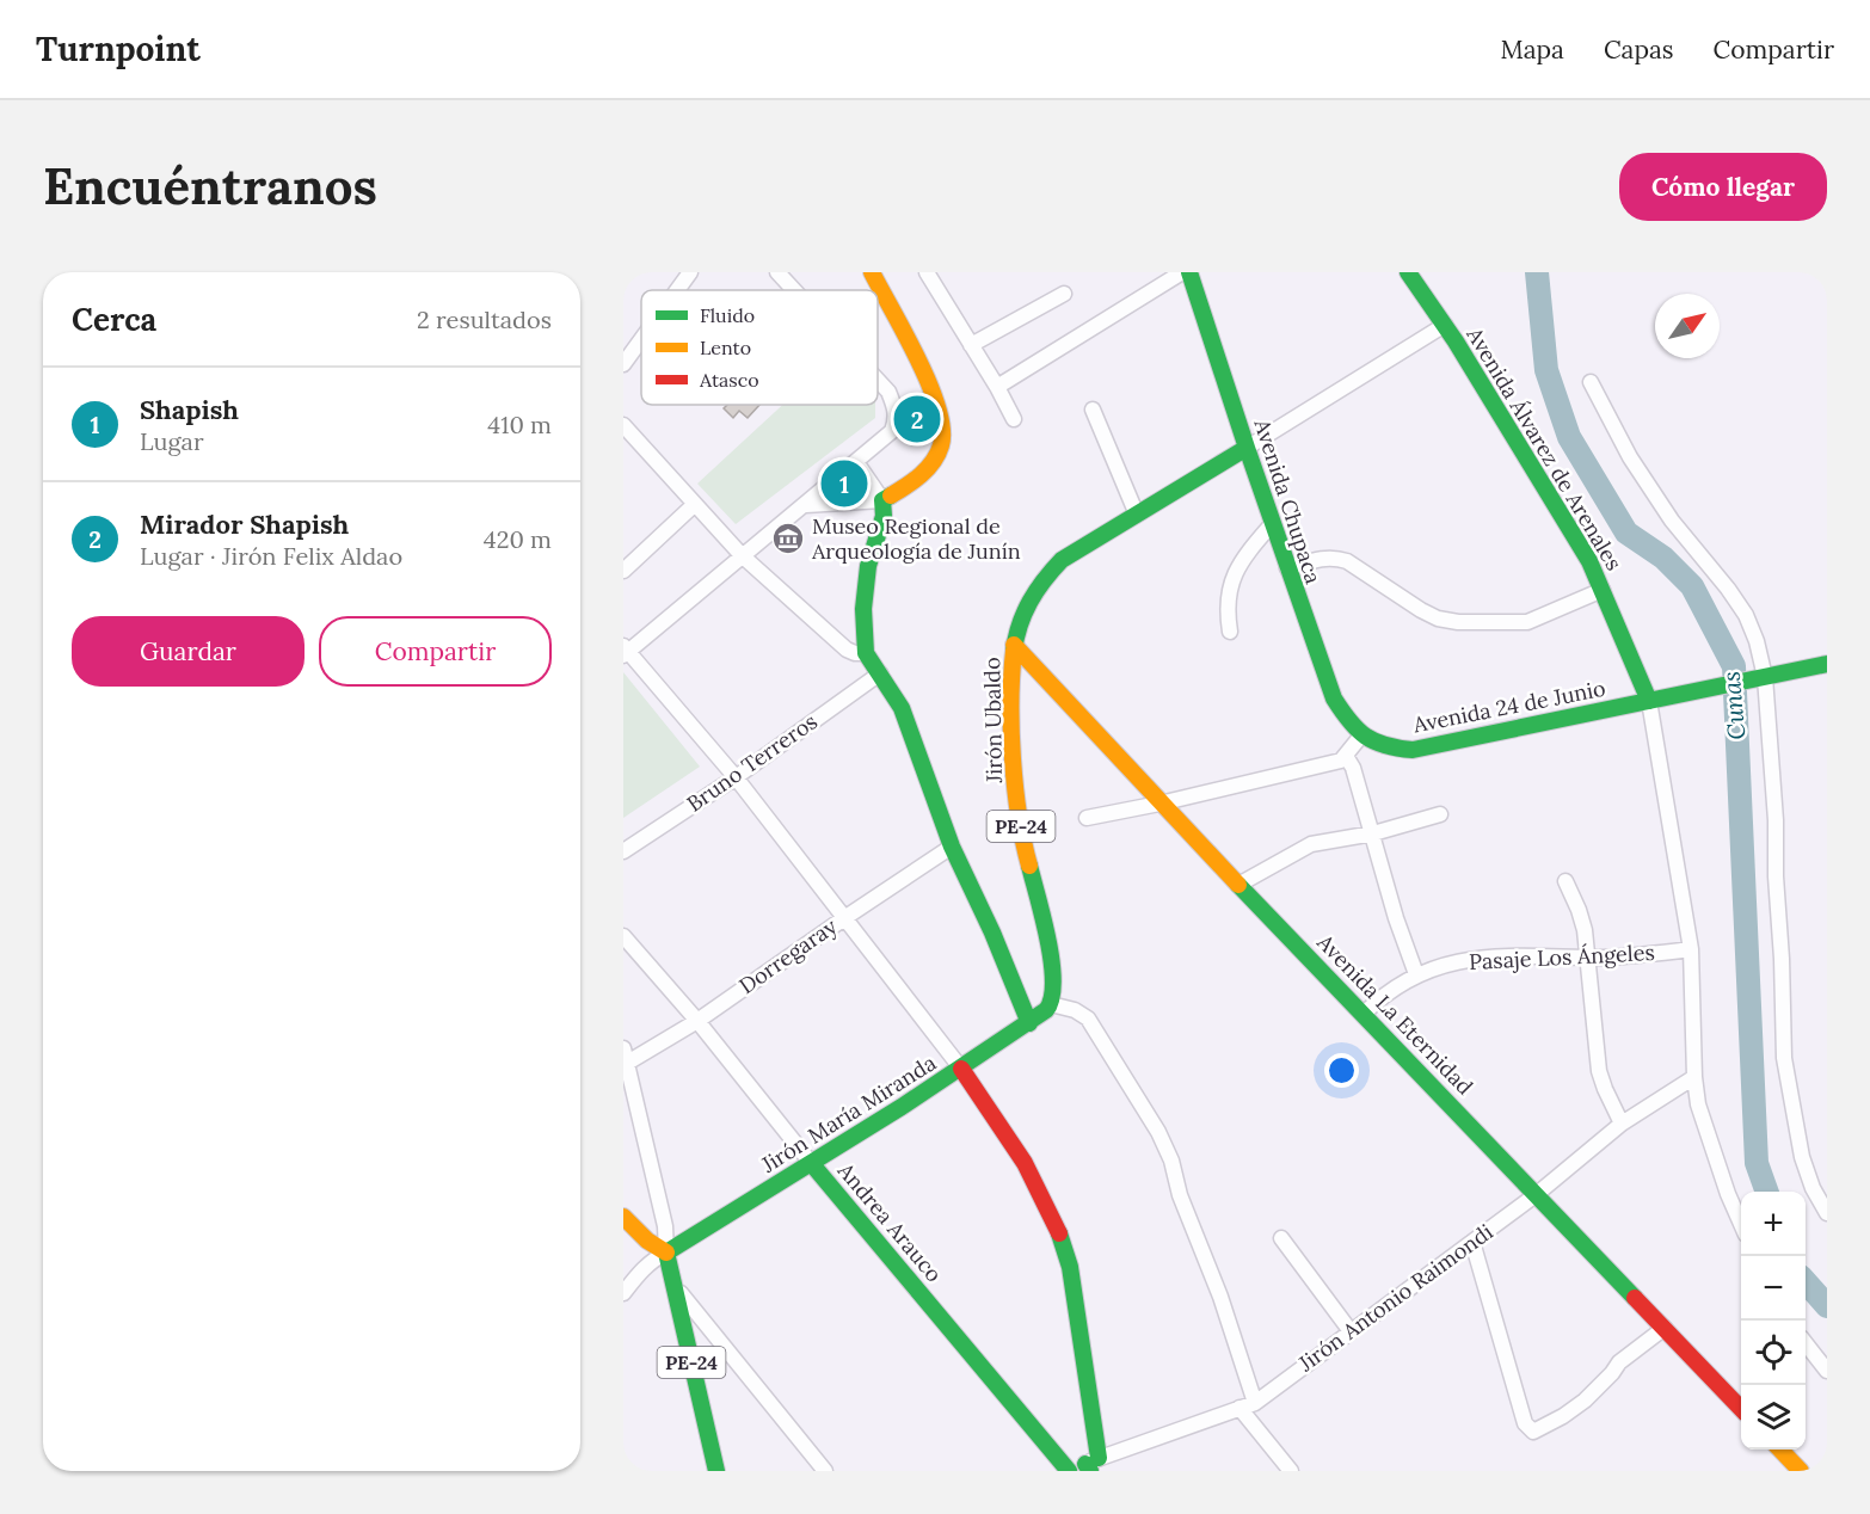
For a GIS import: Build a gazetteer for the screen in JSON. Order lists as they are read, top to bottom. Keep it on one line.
{"streets":{"main road":["Avenida Álvarez de Arenales","Avenida Chupaca","Avenida 24 de Junio","Jirón Ubaldo","PE-24","Avenida La Eternidad","Jirón María Miranda","Andrea Arauco"],"street":["Bruno Terreros","Dorregaray","Pasaje Los Ángeles","Jirón Antonio Raimondi"]},"crossings":[["Avenida Álvarez de Arenales","Avenida 24 de Junio"],["Avenida Álvarez de Arenales","Pasaje Los Ángeles"],["Avenida Álvarez de Arenales","Jirón Antonio Raimondi"],["Avenida Chupaca","Avenida 24 de Junio"],["Avenida Chupaca","PE-24"],["Jirón Ubaldo","PE-24"],["Jirón Ubaldo","Avenida La Eternidad"],["Jirón Ubaldo","Jirón María Miranda"],["PE-24","Avenida La Eternidad"],["PE-24","Jirón María Miranda"],["Dorregaray","Andrea Arauco"],["Pasaje Los Ángeles","Avenida La Eternidad"],["Avenida La Eternidad","Jirón Antonio Raimondi"],["Jirón María Miranda","Andrea Arauco"],["Andrea Arauco","Jirón Antonio Raimondi"]],"water":["Cunas"],"places":{"museum":["Museo Regional de Arqueología de Junín"]},"legend":["Fluido","Lento","Atasco"],"north":"top right","page":{"header":"Turnpoint","nav":["Mapa","Capas","Compartir"],"buttons":["Cómo llegar",["Guardar","Compartir"]],"title":"Encuéntranos","heading":["Cerca","2 resultados"],"list":[{"mark":"1","name":"Shapish","note":"Lugar","value":"410 m"},{"mark":"2","name":"Mirador Shapish","note":"Lugar · Jirón Felix Aldao","value":"420 m"}],"pins":["2","1"],"map_buttons":["+","−"]}}
